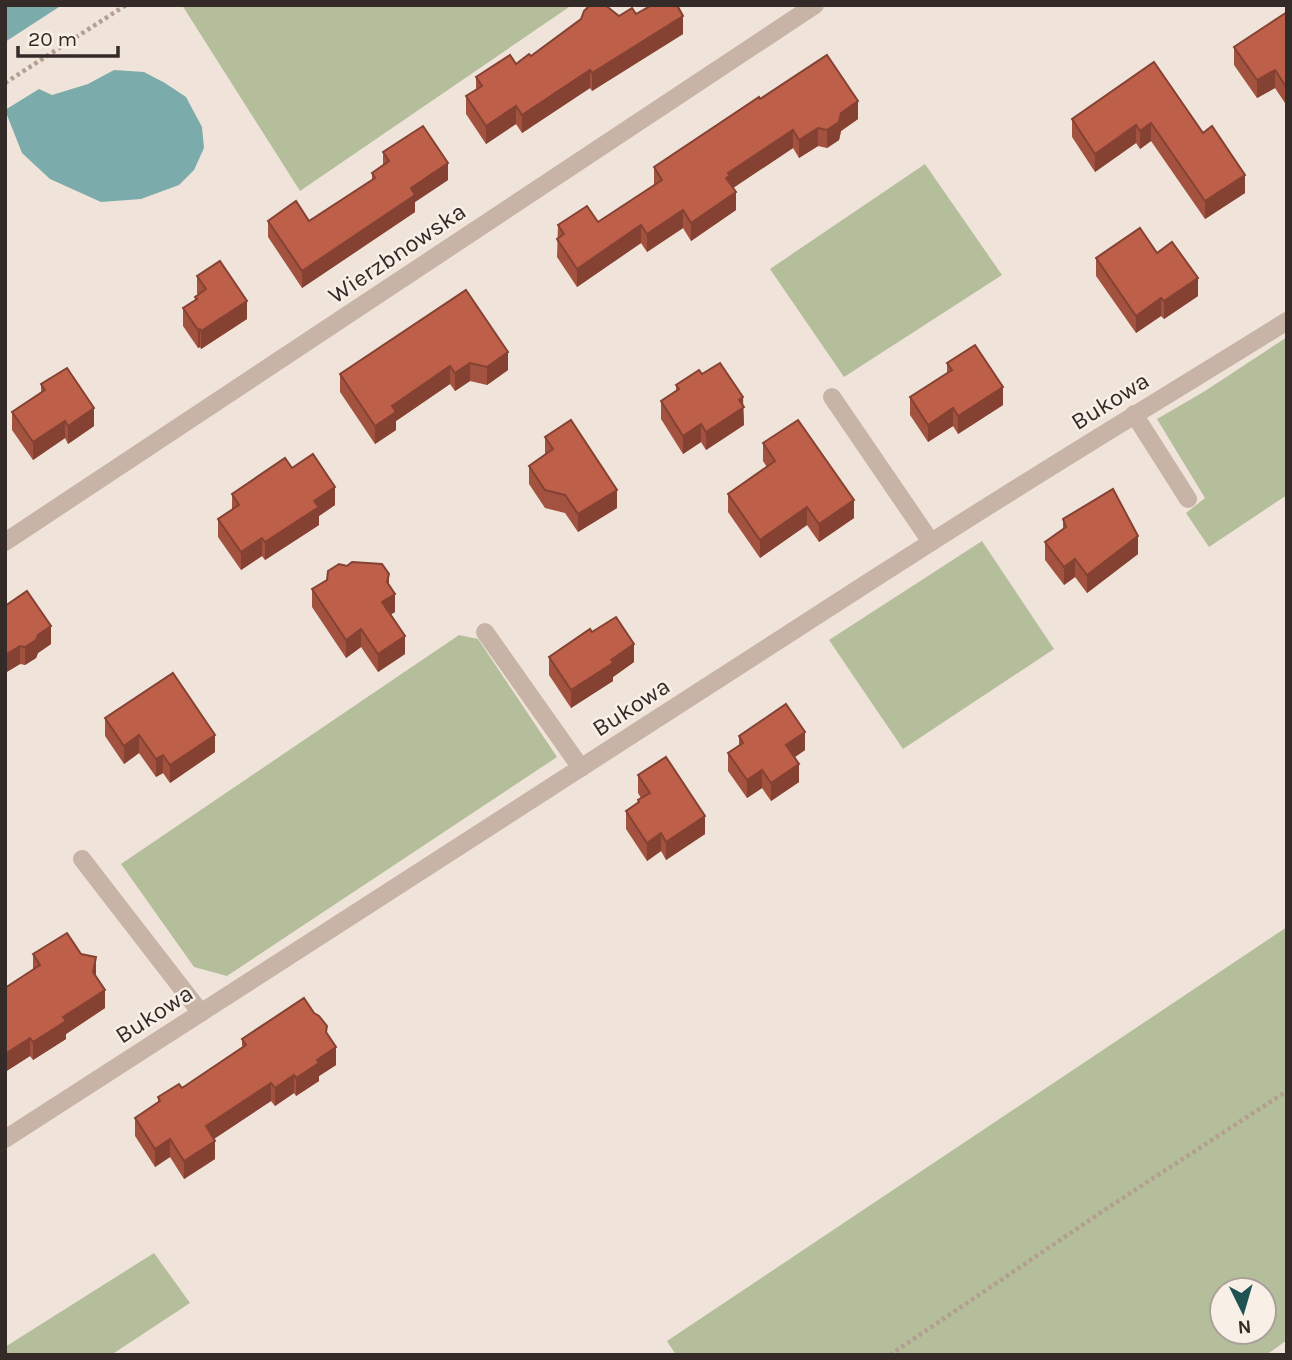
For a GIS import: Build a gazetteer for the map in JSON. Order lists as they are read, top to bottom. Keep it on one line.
{"streets":{"street":["Wierzbnowska","Bukowa"]},"scale_bar":"20 m","north":"bottom"}
